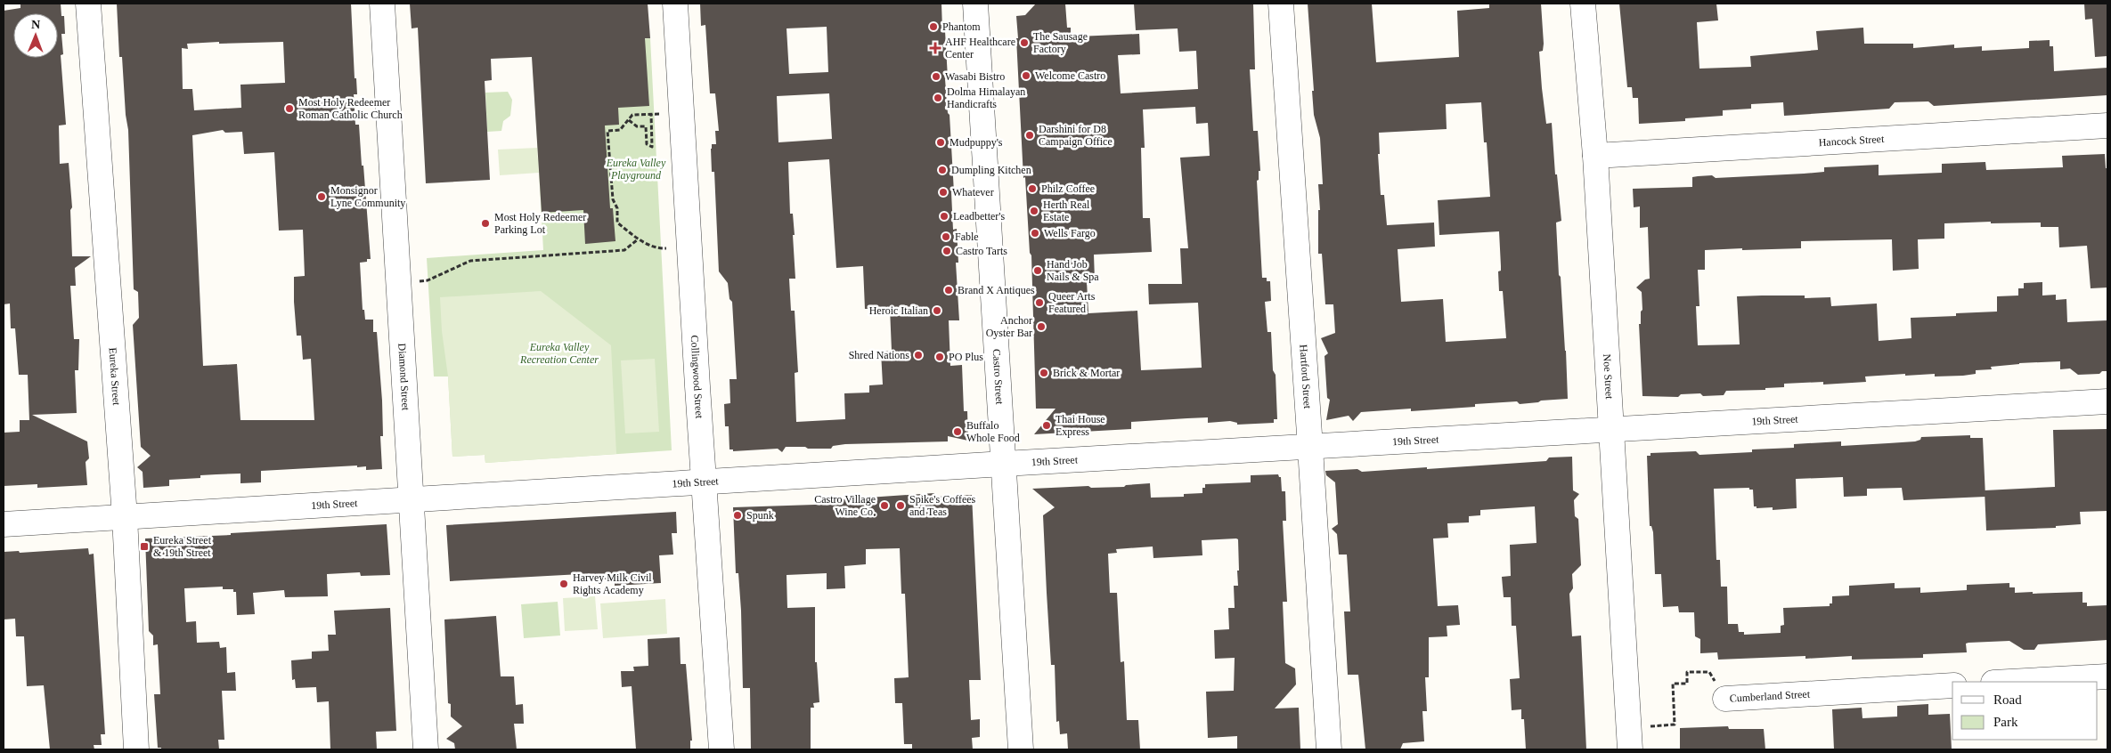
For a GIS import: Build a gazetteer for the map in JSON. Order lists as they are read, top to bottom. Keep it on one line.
{"streets":{"street":["Hancock Street","Eureka Street","Diamond Street","Collingwood Street","Castro Street","Hartford Street","Noe Street","19th Street","Cumberland Street"]},"crossings":[["Hancock Street","Noe Street"],["Eureka Street","19th Street"],["Diamond Street","19th Street"],["Collingwood Street","19th Street"],["Castro Street","19th Street"],["Hartford Street","19th Street"],["Noe Street","19th Street"],["Noe Street","Cumberland Street"]],"parks":["Eureka Valley Playground","Eureka Valley Recreation Center"],"places":{"other":["Phantom","The Sausage Factory","Welcome Castro","Wasabi Bistro","Dolma Himalayan Handicrafts","Most Holy Redeemer Roman Catholic Church","Darshini for D8 Campaign Office","Mudpuppy's","Dumpling Kitchen","Philz Coffee","Whatever","Monsignor Lyne Community","Herth Real Estate","Leadbetter's","Most Holy Redeemer Parking Lot","Wells Fargo","Fable","Castro Tarts","Hand Job Nails & Spa","Brand X Antiques","Queer Arts Featured","Heroic Italian","Anchor Oyster Bar","Shred Nations","PO Plus","Brick & Mortar","Thai House Express","Buffalo Whole Food","Castro Village Wine Co.","Spike's Coffees and Teas","Spunk","Harvey Milk Civil Rights Academy"],"health":["AHF Healthcare Center"],"transit":["Eureka Street & 19th Street"]},"legend":["Road","Park"],"north":"top"}
